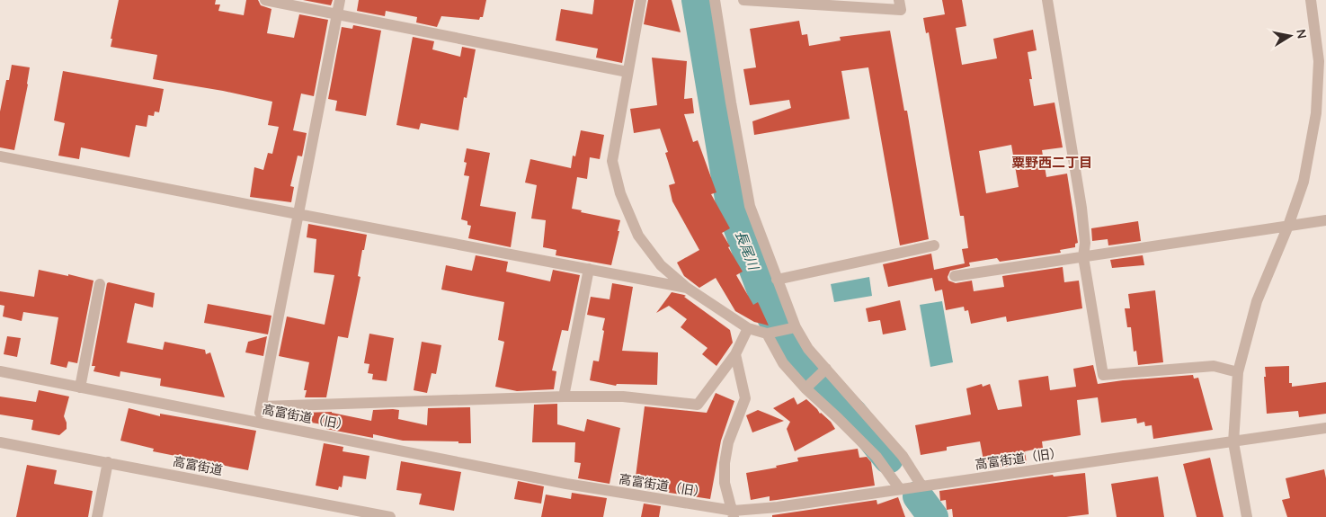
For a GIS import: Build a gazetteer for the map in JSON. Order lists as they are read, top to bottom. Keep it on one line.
{"streets":{"street":["高富街道（旧）","高富街道"]},"districts":["粟野西二丁目"],"water":["長尾川"],"north":"right"}
